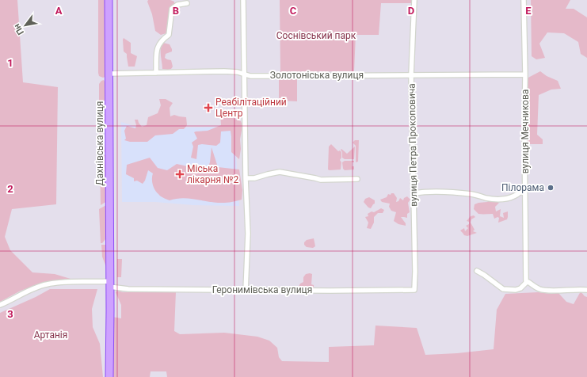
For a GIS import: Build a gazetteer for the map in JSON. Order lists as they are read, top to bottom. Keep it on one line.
{"streets":{"main road":["Дахнівська вулиця"],"street":["Золотоніська вулиця","вулиця Мечникова","вулиця Петра Прокоповича","Геронимівська вулиця"]},"crossings":[["Золотоніська вулиця","вулиця Мечникова"],["Золотоніська вулиця","Дахнівська вулиця"],["Золотоніська вулиця","вулиця Петра Прокоповича"],["Дахнівська вулиця","Геронимівська вулиця"],["вулиця Петра Прокоповича","Геронимівська вулиця"]],"parks":["Соснівський парк","Артанія"],"places":{"health":["Реабілітаційний Центр","Міська лікарня №2"],"other":["Пілорама"]},"north":"bottom left","grid":{"columns":["A","B","C","D","E"],"rows":["1","2","3"]}}
